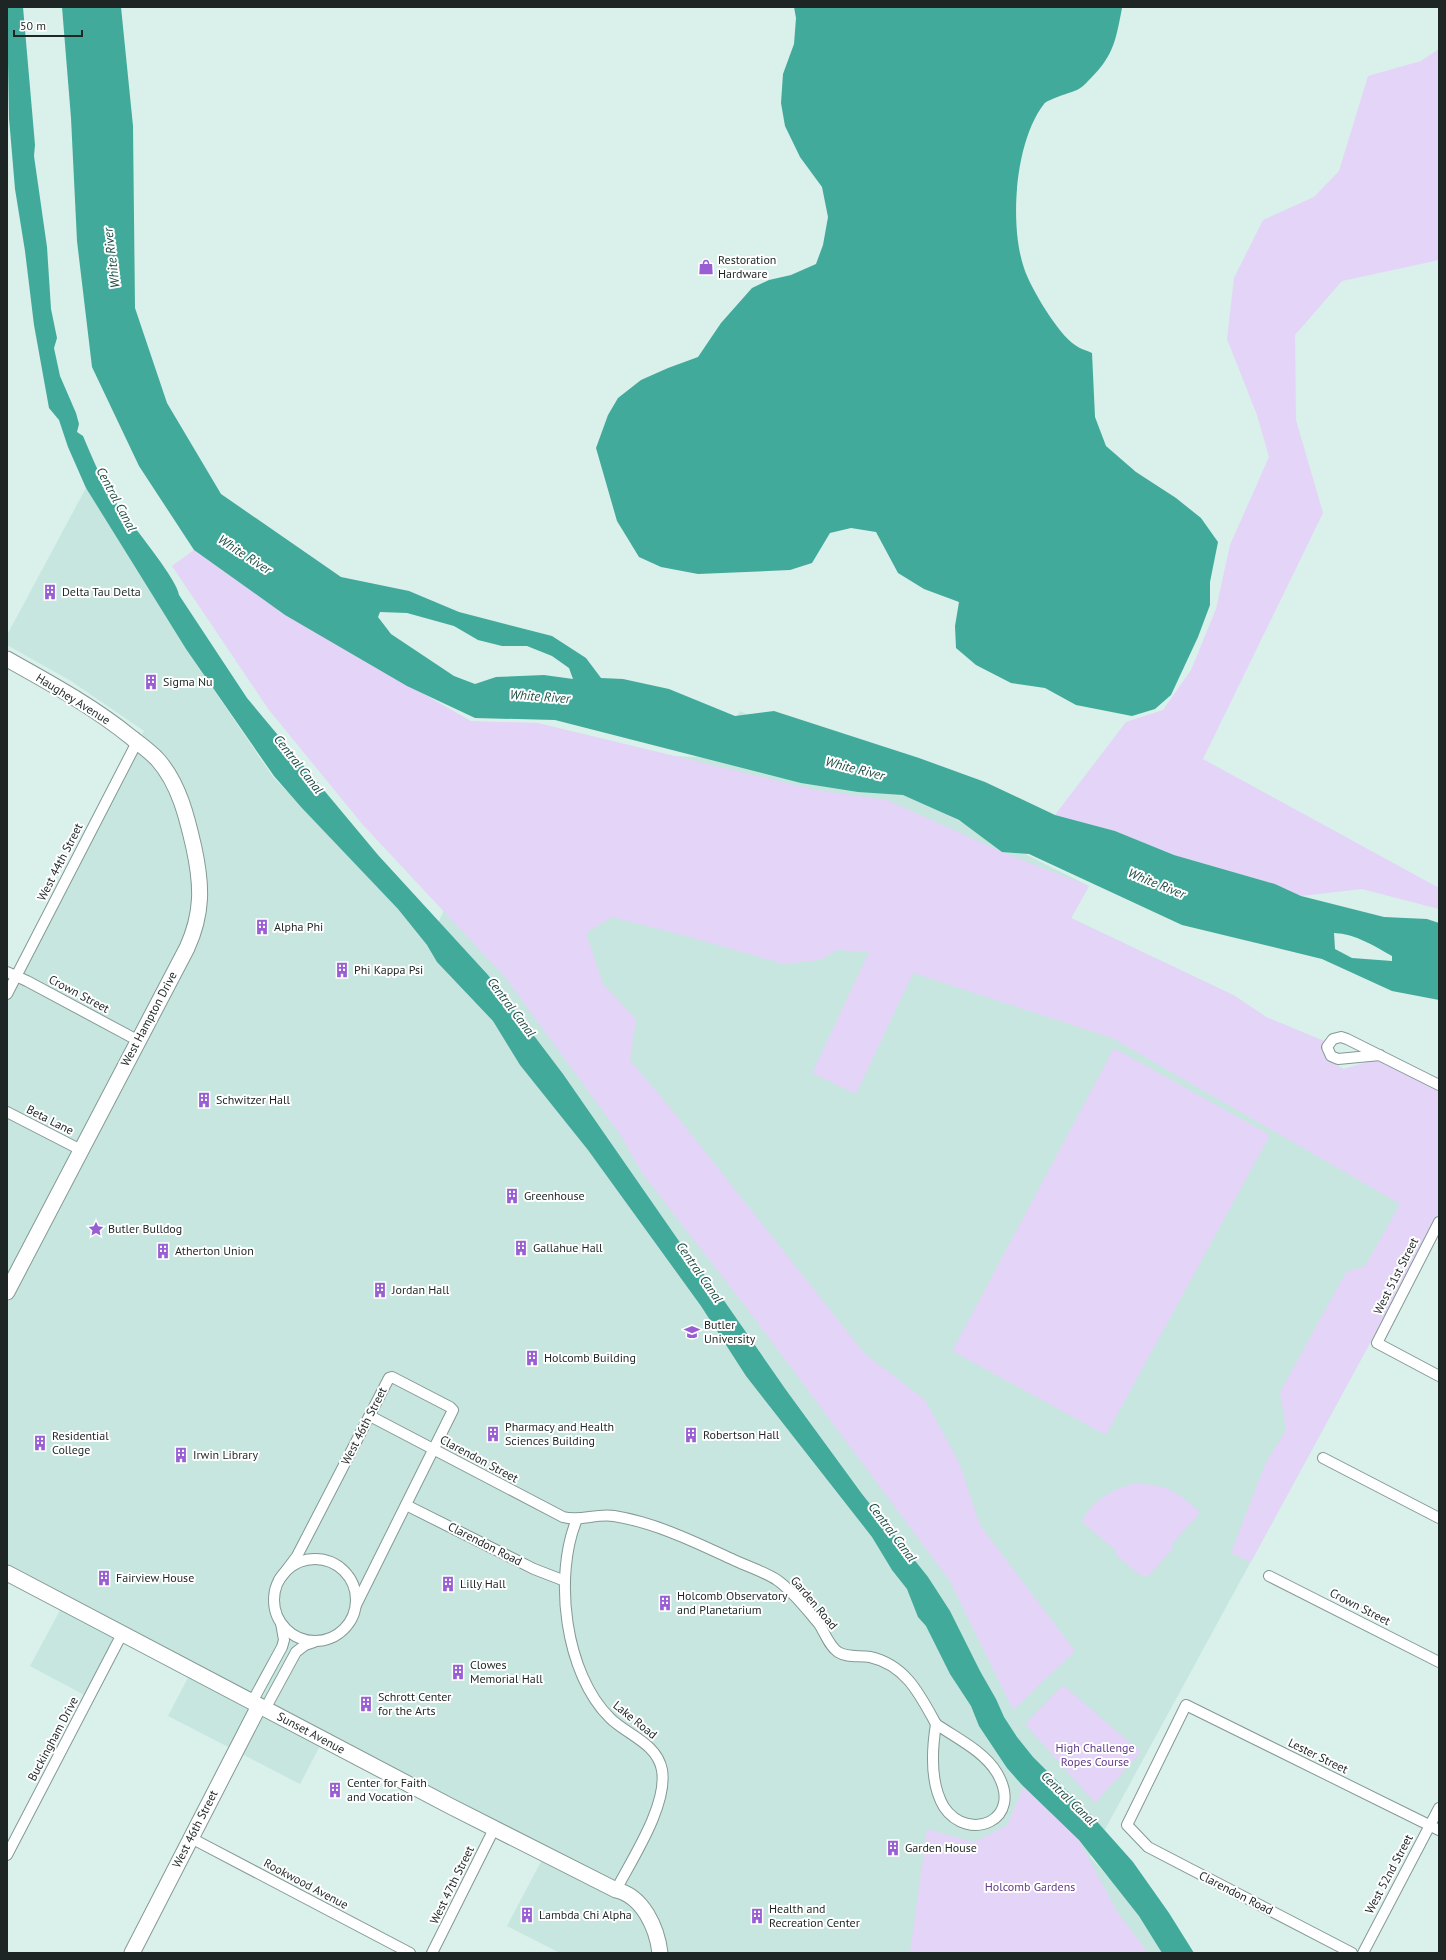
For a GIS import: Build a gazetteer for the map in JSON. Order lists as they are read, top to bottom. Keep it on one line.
{"streets":{"street":["Haughey Avenue","West 44th Street","Crown Street","West Hampton Drive","Beta Lane","West 51st Street","West 46th Street","Clarendon Street","Clarendon Road","Garden Road","Lake Road","Sunset Avenue","Buckingham Drive","Lester Street","West 52nd Street","Rookwood Avenue","West 47th Street"]},"crossings":[["Haughey Avenue","West 44th Street"],["Haughey Avenue","West Hampton Drive"],["West 44th Street","Crown Street"],["West 44th Street","West Hampton Drive"],["Crown Street","West Hampton Drive"],["West Hampton Drive","Beta Lane"],["West 46th Street","Clarendon Street"],["West 46th Street","Clarendon Road"],["West 46th Street","Sunset Avenue"],["West 46th Street","Rookwood Avenue"],["Clarendon Street","Garden Road"],["Clarendon Street","Lake Road"],["Clarendon Road","Lake Road"],["Clarendon Road","Lester Street"],["Garden Road","Lake Road"],["Lake Road","Sunset Avenue"],["Sunset Avenue","Buckingham Drive"],["Sunset Avenue","West 47th Street"],["Lester Street","West 52nd Street"]],"water":["White River","Central Canal"],"parks":["High Challenge Ropes Course","Holcomb Gardens"],"places":{"shop":["Restoration Hardware"],"building":["Delta Tau Delta","Sigma Nu","Alpha Phi","Phi Kappa Psi","Schwitzer Hall","Greenhouse","Gallahue Hall","Atherton Union","Jordan Hall","Holcomb Building","Pharmacy and Health Sciences Building","Robertson Hall","Residential College","Irwin Library","Fairview House","Lilly Hall","Holcomb Observatory and Planetarium","Clowes Memorial Hall","Schrott Center for the Arts","Center for Faith and Vocation","Garden House","Lambda Chi Alpha","Health and Recreation Center"],"place":["Butler Bulldog"],"school or university":["Butler University"]},"scale_bar":"50 m"}
